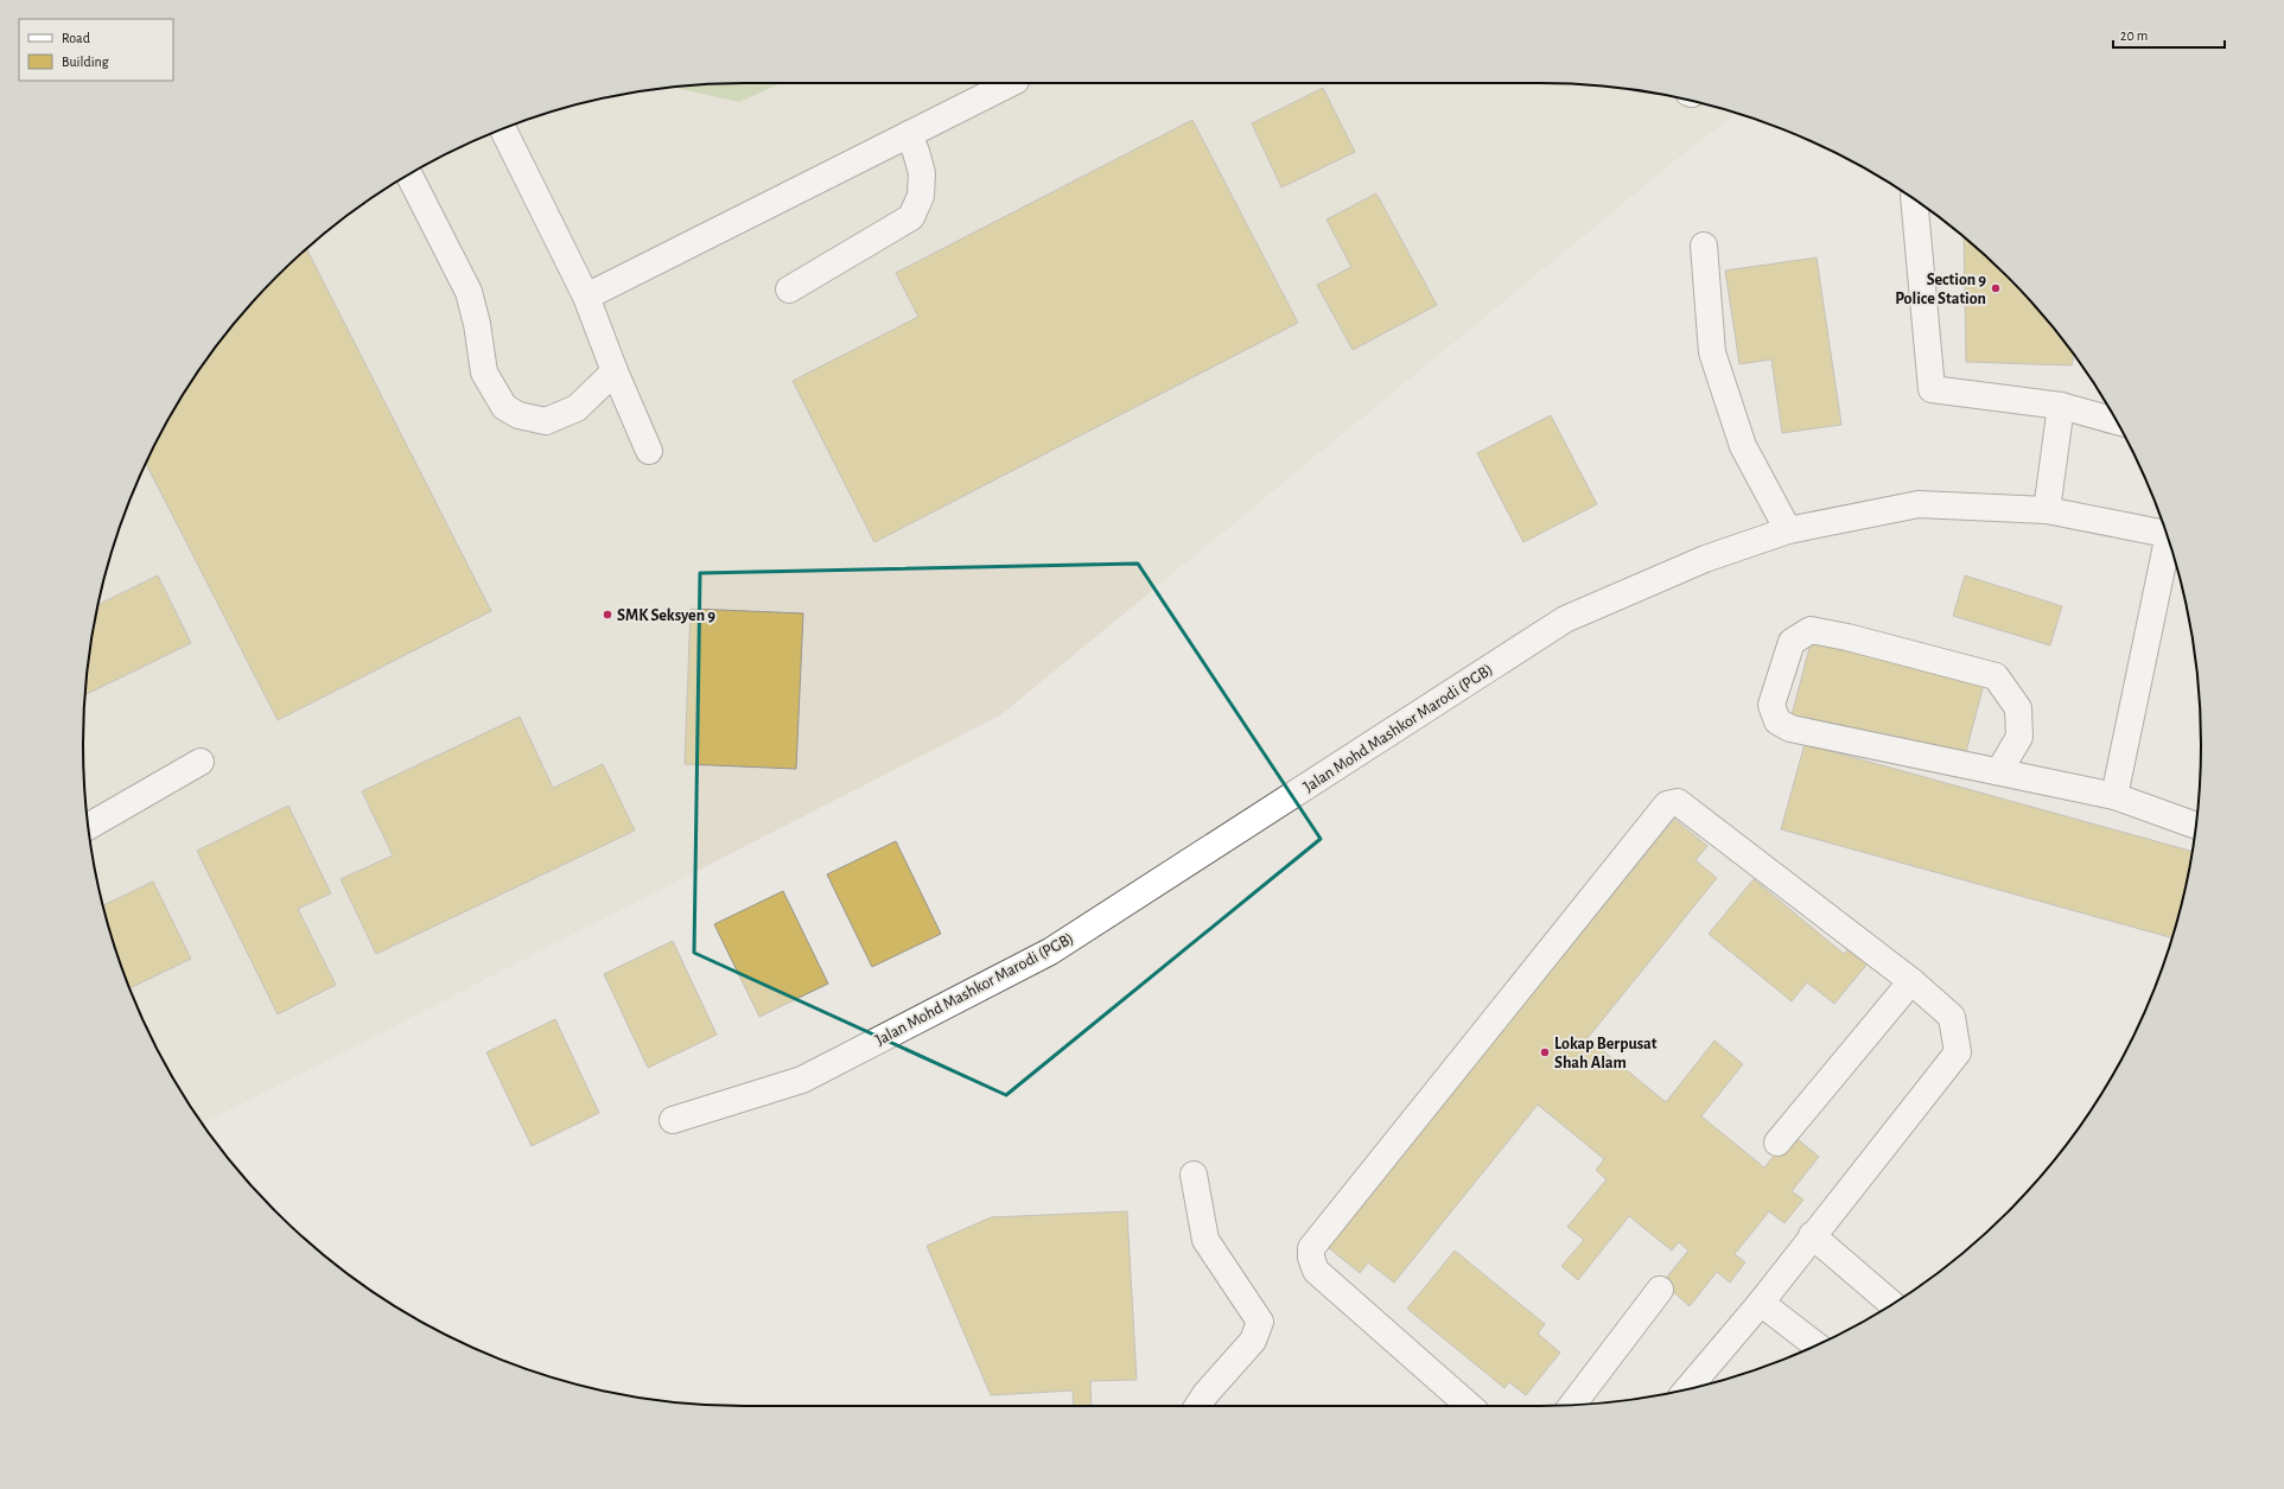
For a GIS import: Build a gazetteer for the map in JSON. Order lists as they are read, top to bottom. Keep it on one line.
{"streets":{"lane":["Jalan Mohd Mashkor Marodi (PGB)"]},"places":["Section 9 Police Station","SMK Seksyen 9","Lokap Berpusat Shah Alam"],"legend":["Road","Building"],"scale_bar":"20 m"}
